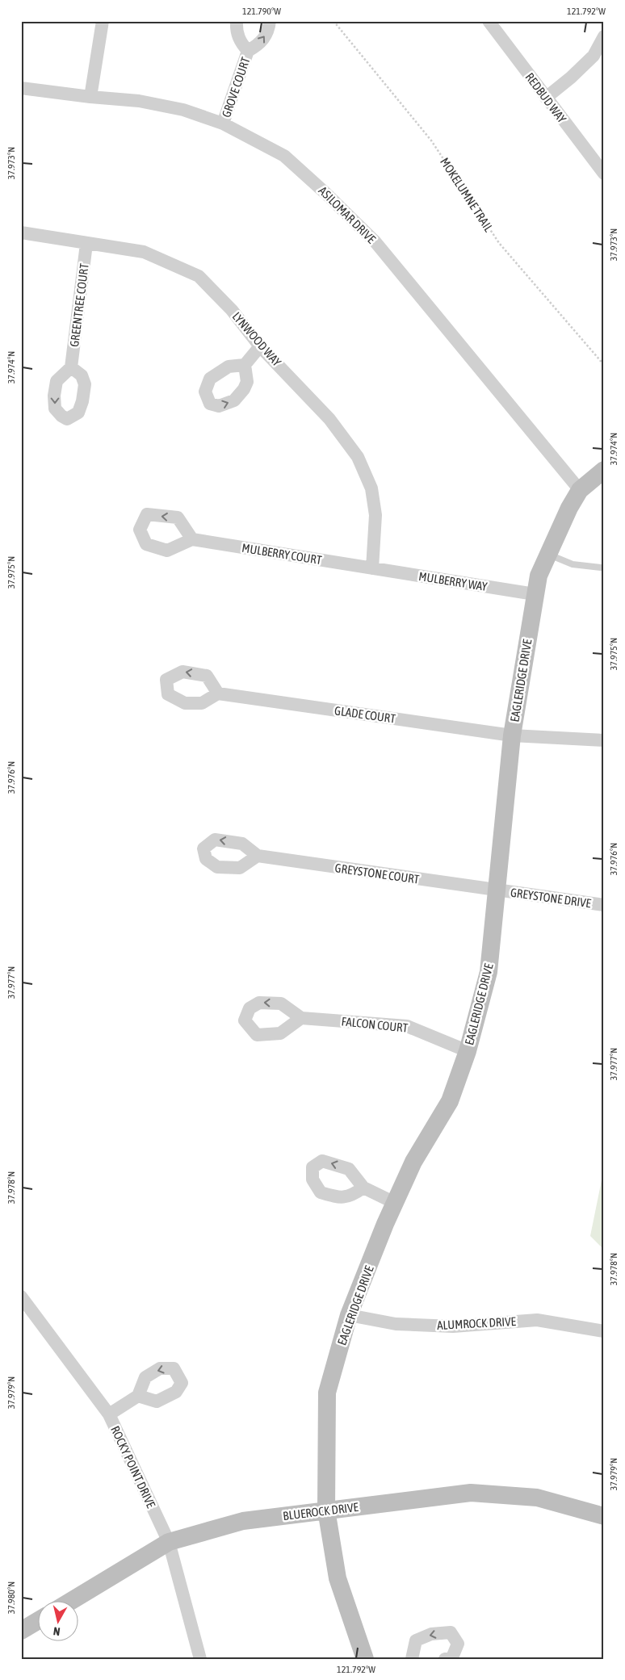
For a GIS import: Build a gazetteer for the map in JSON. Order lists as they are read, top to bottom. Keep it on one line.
{"streets":{"street":["GROVE COURT","REDBUD WAY","ASILOMAR DRIVE","GREENTREE COURT","LYNWOOD WAY","MULBERRY COURT","MULBERRY WAY","EAGLERIDGE DRIVE","GLADE COURT","GREYSTONE COURT","GREYSTONE DRIVE","FALCON COURT","ALUMROCK DRIVE","ROCKY POINT DRIVE","BLUEROCK DRIVE"],"path":["MOKELUMNE TRAIL"]},"crossings":[["GROVE COURT","ASILOMAR DRIVE"],["ASILOMAR DRIVE","EAGLERIDGE DRIVE"],["GREENTREE COURT","LYNWOOD WAY"],["LYNWOOD WAY","MULBERRY COURT"],["LYNWOOD WAY","MULBERRY WAY"],["MULBERRY COURT","MULBERRY WAY"],["MULBERRY WAY","EAGLERIDGE DRIVE"],["EAGLERIDGE DRIVE","GLADE COURT"],["EAGLERIDGE DRIVE","GREYSTONE COURT"],["EAGLERIDGE DRIVE","GREYSTONE DRIVE"],["EAGLERIDGE DRIVE","FALCON COURT"],["EAGLERIDGE DRIVE","ALUMROCK DRIVE"],["EAGLERIDGE DRIVE","BLUEROCK DRIVE"],["GREYSTONE COURT","GREYSTONE DRIVE"],["ROCKY POINT DRIVE","BLUEROCK DRIVE"]],"north":"bottom","coordinates":["121.790°W","121.792°W","37.973°N","37.974°N","37.975°N","37.976°N","37.977°N","37.978°N","37.979°N","37.980°N"]}
